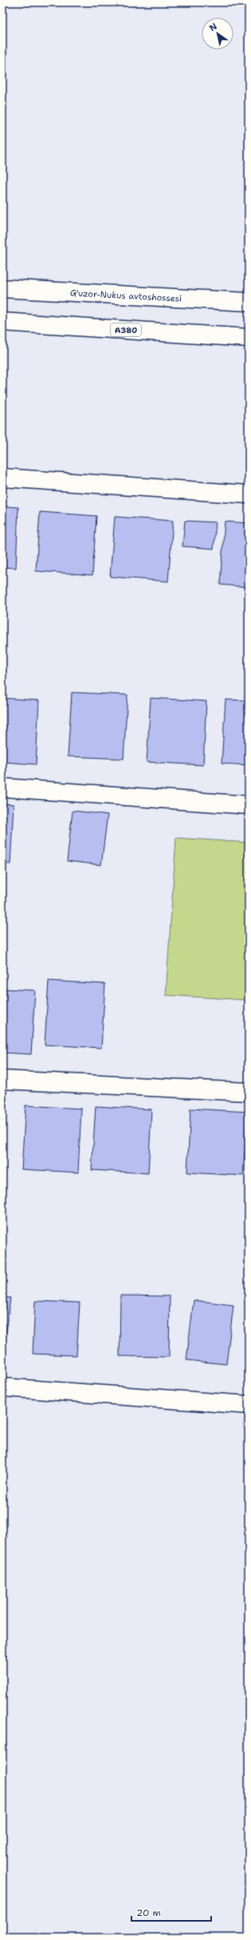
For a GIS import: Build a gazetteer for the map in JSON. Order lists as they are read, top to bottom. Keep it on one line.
{"streets":{"main road":["G'uzor-Nukus avtoshossesi","A380"]},"scale_bar":"20 m","north":"top left"}
